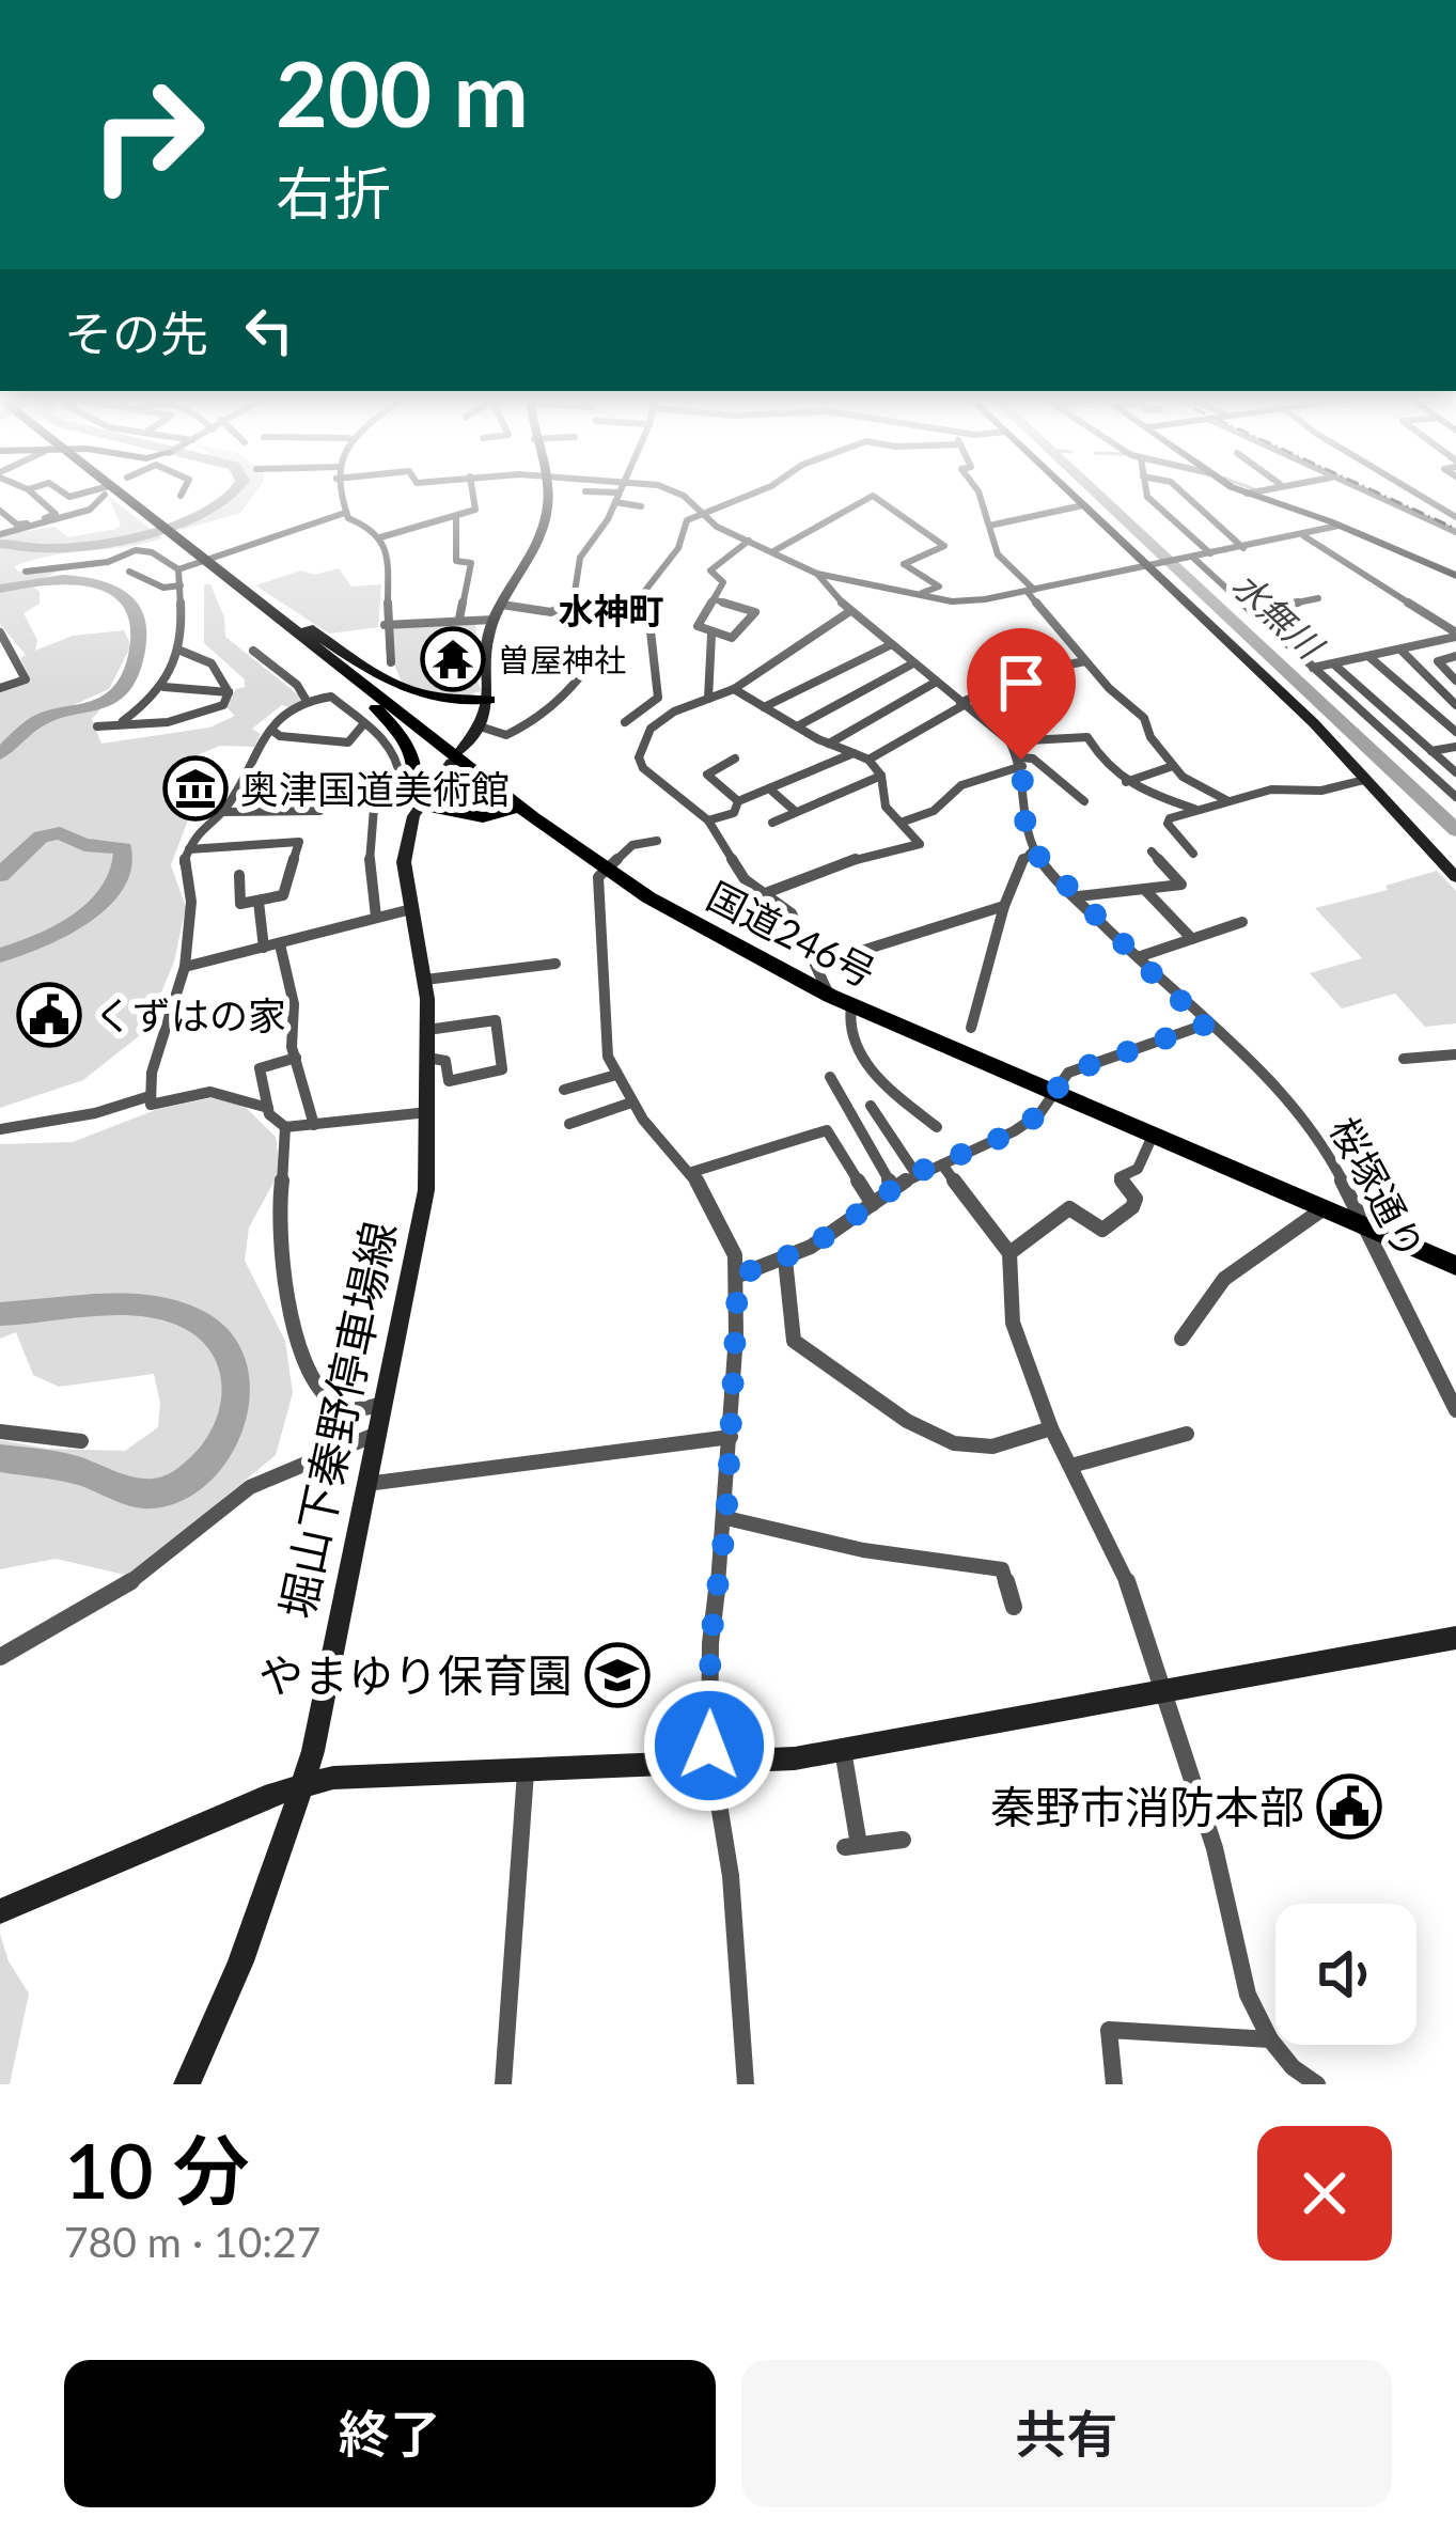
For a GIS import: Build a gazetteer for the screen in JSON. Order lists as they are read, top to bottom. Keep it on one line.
{"streets":{"highway":["国道246号"],"street":["桜塚通り","堀山下秦野停車場線"]},"crossings":[["国道246号","桜塚通り"]],"districts":["水神町"],"water":["水無川"],"places":{"temple":["曽屋神社"],"museum":["奥津国道美術館"],"public building":["くずはの家","秦野市消防本部"],"school or university":["やまゆり保育園"]},"page":{"turn":["200 m","右折"],"then":"その先","heading":["10 分","780 m · 10:27"],"buttons":["終了","共有"]}}
